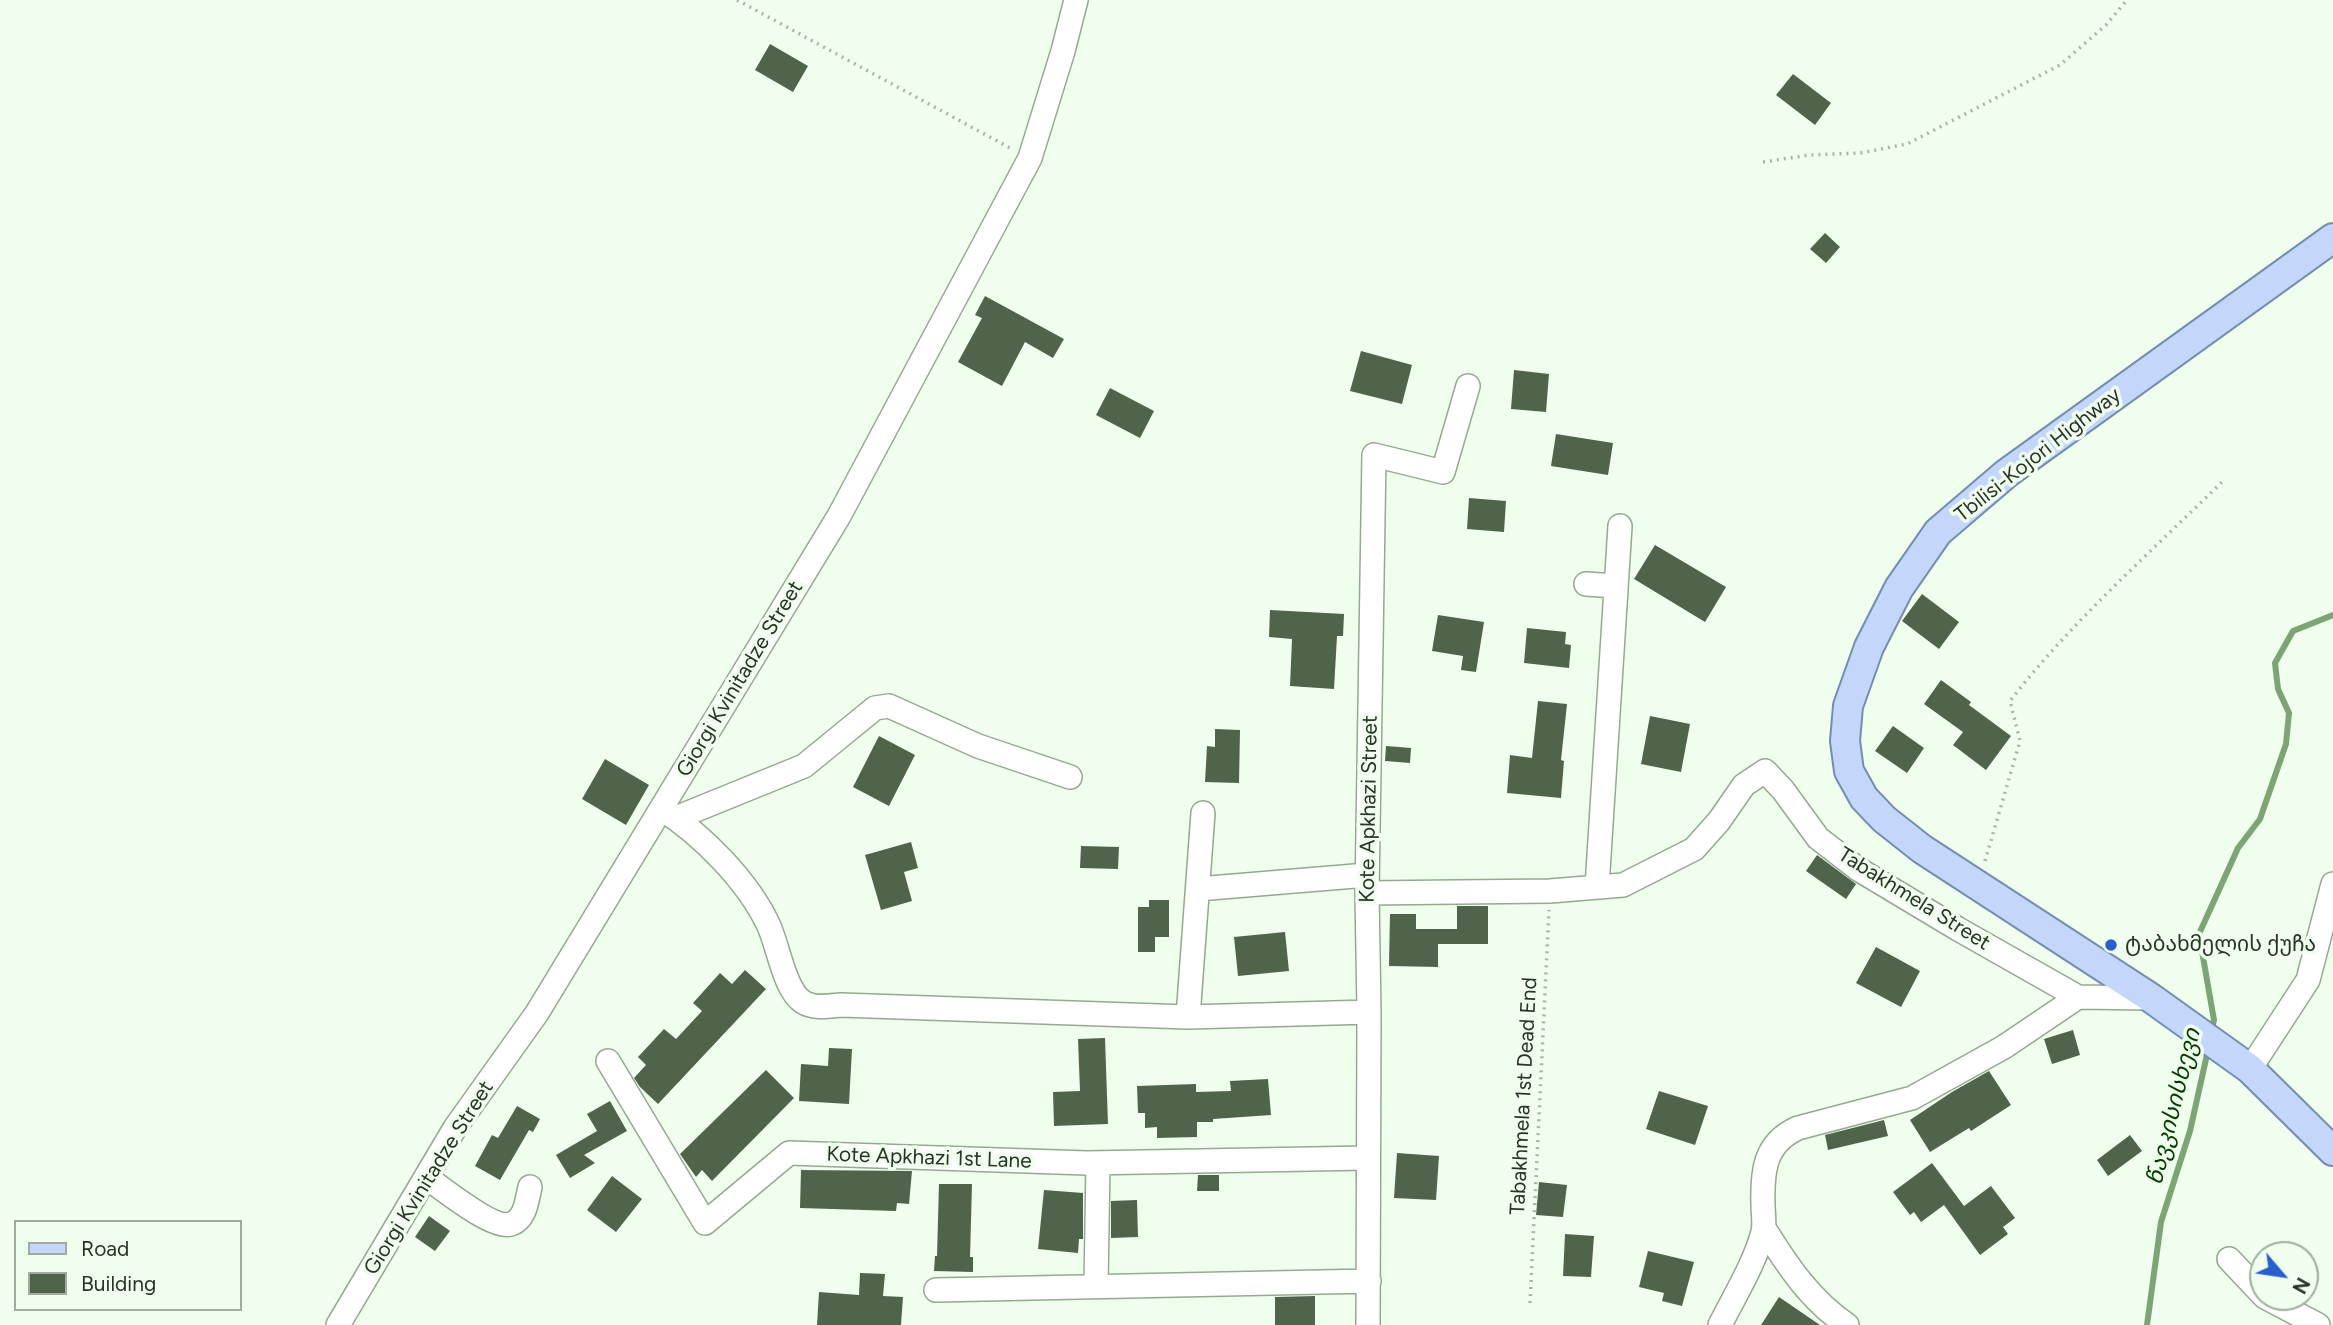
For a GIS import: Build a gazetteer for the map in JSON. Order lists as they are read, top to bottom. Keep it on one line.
{"streets":{"main road":["Tbilisi-Kojori Highway"],"street":["Giorgi Kvinitadze Street","Kote Apkhazi Street","Tabakhmela Street","Kote Apkhazi 1st Lane"],"path":["Tabakhmela 1st Dead End"]},"crossings":[["Tbilisi-Kojori Highway","Tabakhmela Street"],["Kote Apkhazi Street","Tabakhmela Street"],["Kote Apkhazi Street","Kote Apkhazi 1st Lane"],["Tabakhmela Street","Tabakhmela 1st Dead End"]],"water":["წავკისისხევი"],"places":["ტაბახმელის ქუჩა"],"legend":["Road","Building"],"north":"bottom right"}
